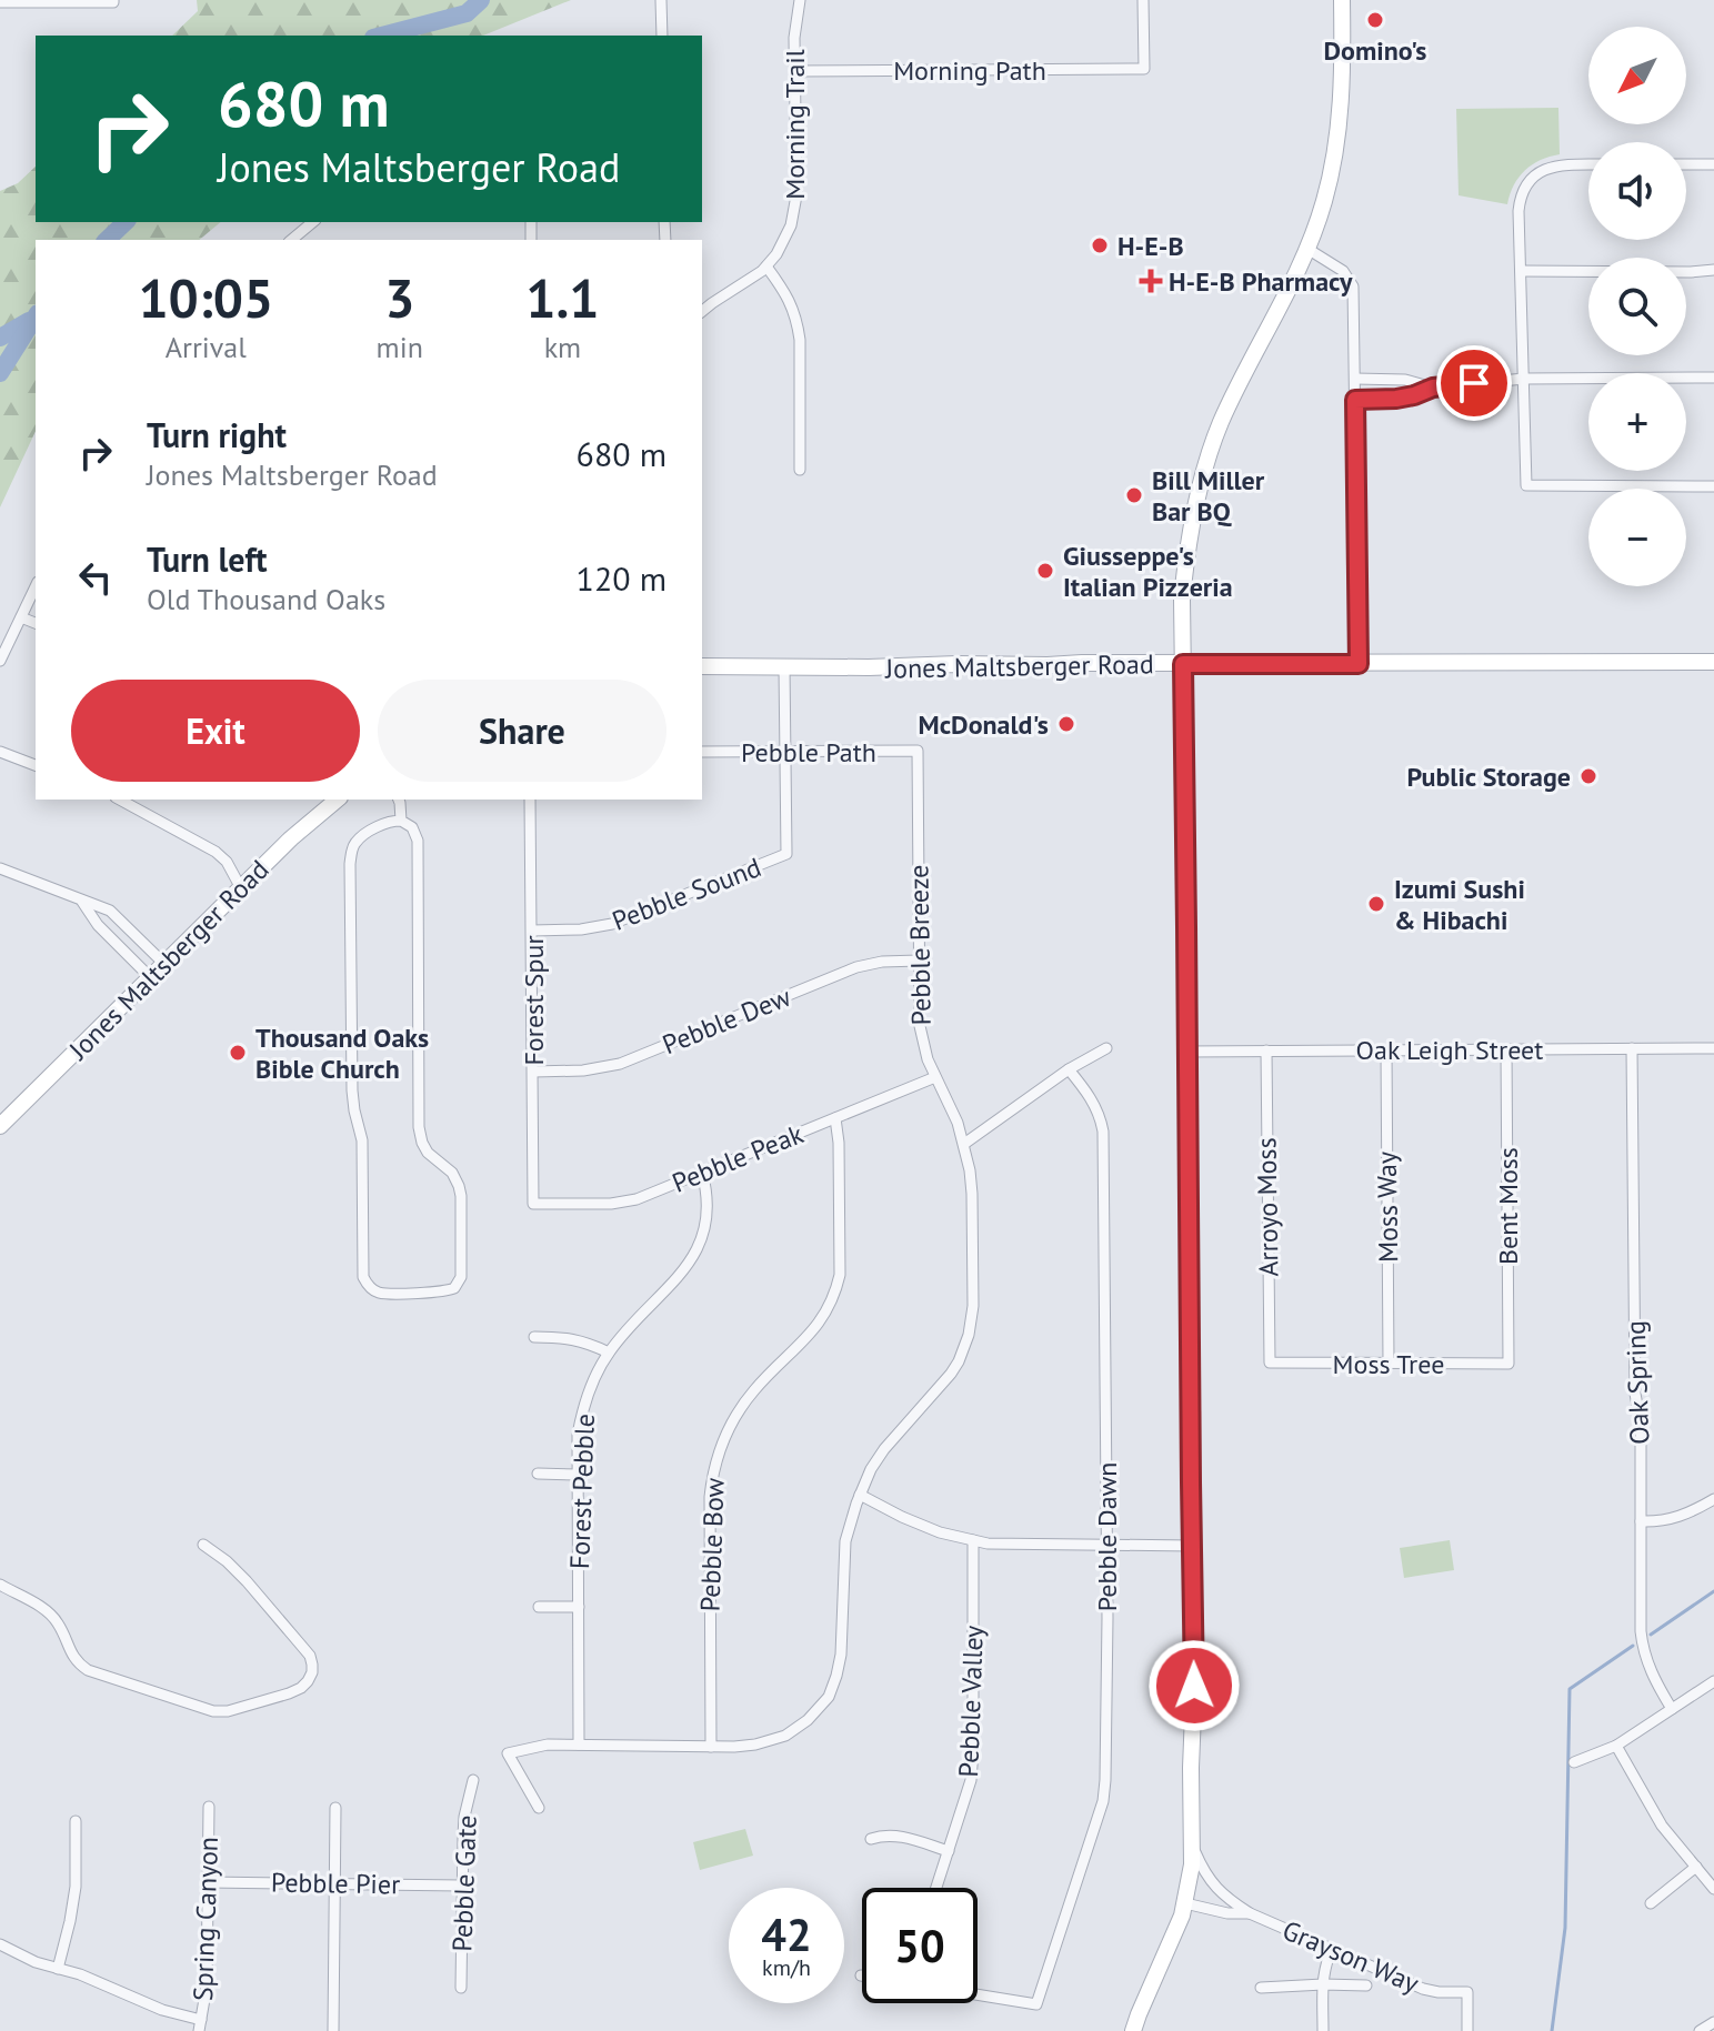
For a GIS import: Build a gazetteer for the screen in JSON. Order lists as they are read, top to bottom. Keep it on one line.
{"streets":{"main road":["Jones Maltsberger Road"],"street":["Morning Path","Morning Trail","Pebble Path","Pebble Sound","Pebble Breeze","Forest Spur","Pebble Dew","Oak Leigh Street","Pebble Peak","Bent Moss","Arroyo Moss","Moss Way","Moss Tree","Oak Spring","Forest Pebble","Pebble Dawn","Pebble Bow","Pebble Valley","Pebble Pier","Pebble Gate","Spring Canyon","Grayson Way"]},"crossings":[["Morning Path","Morning Trail"],["Pebble Path","Pebble Sound"],["Pebble Path","Pebble Breeze"],["Pebble Sound","Forest Spur"],["Pebble Breeze","Pebble Dew"],["Pebble Breeze","Pebble Peak"],["Pebble Breeze","Pebble Bow"],["Forest Spur","Pebble Dew"],["Forest Spur","Pebble Peak"],["Oak Leigh Street","Bent Moss"],["Oak Leigh Street","Arroyo Moss"],["Oak Leigh Street","Moss Way"],["Oak Leigh Street","Oak Spring"],["Pebble Peak","Forest Pebble"],["Pebble Peak","Pebble Bow"],["Bent Moss","Moss Tree"],["Arroyo Moss","Moss Tree"],["Moss Way","Moss Tree"],["Pebble Pier","Pebble Gate"],["Pebble Pier","Spring Canyon"]],"places":{"other":["Domino's","H-E-B","Bill Miller Bar BQ","Giusseppe's Italian Pizzeria","McDonald's","Public Storage","Izumi Sushi & Hibachi","Thousand Oaks Bible Church"],"health":["H-E-B Pharmacy"]},"north":"bottom left","page":{"map_buttons":["+","−"],"turn":["680 m","Jones Maltsberger Road"],"eta":["10:05","Arrival","3","min","1.1","km"],"list":[{"name":"Turn right","note":"Jones Maltsberger Road","value":"680 m"},{"name":"Turn left","note":"Old Thousand Oaks","value":"120 m"}],"buttons":["Exit","Share"],"speed":"42 km/h","limit":"50"}}
